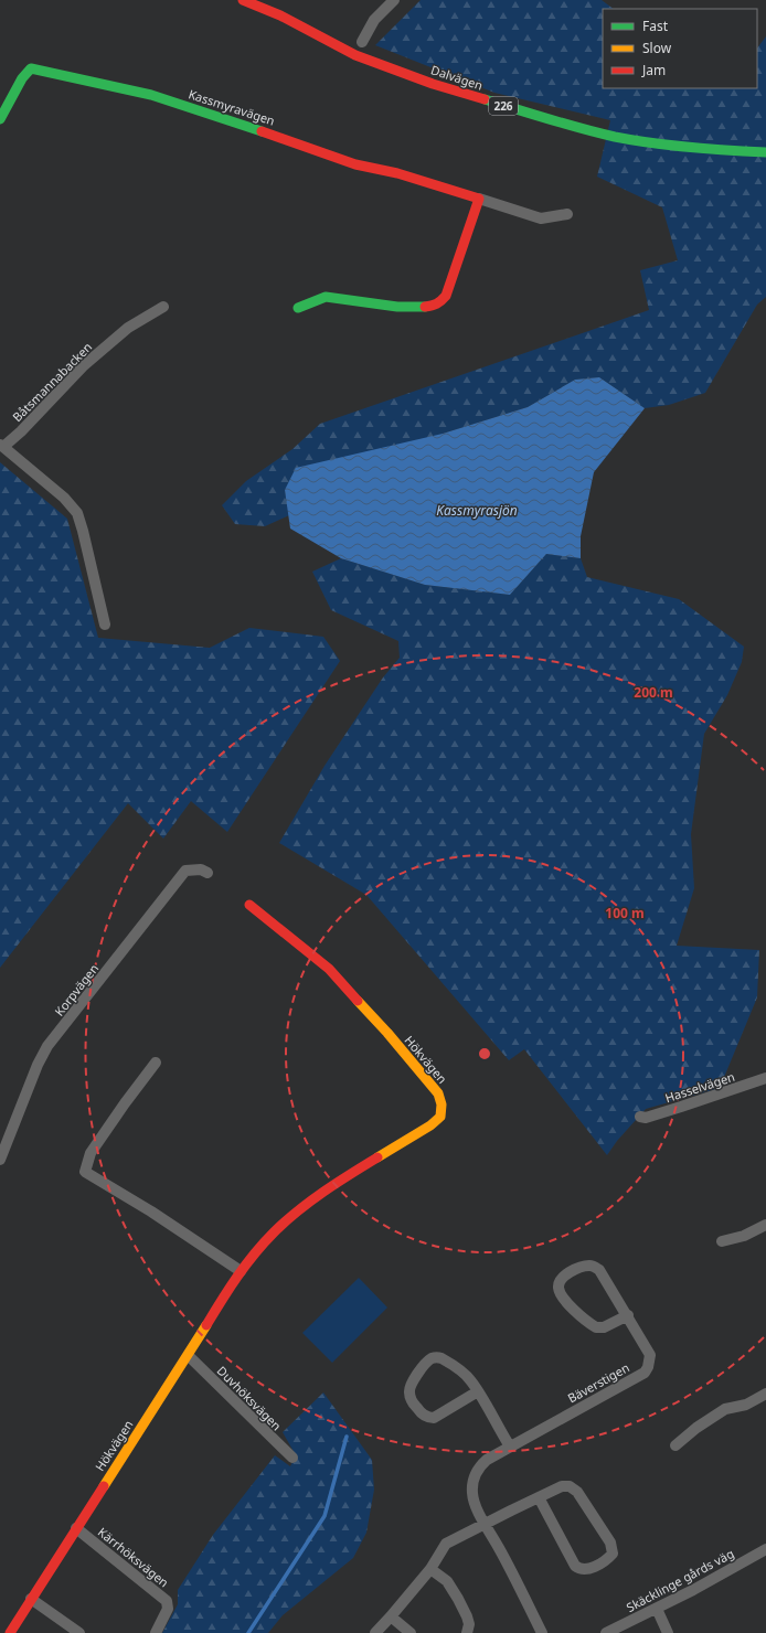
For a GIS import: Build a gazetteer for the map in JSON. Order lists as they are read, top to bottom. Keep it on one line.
{"streets":{"street":["Dalvägen","226","Kassmyravägen","Båtsmannabacken","Korpvägen","Hökvägen","Hasselvägen","Bäverstigen","Duvhöksvägen","Kärrhöksvägen","Skäcklinge gårds väg"]},"crossings":[["Hökvägen","Duvhöksvägen"],["Hökvägen","Kärrhöksvägen"]],"water":["Kassmyrasjön"],"legend":["Fast","Slow","Jam"],"rings":["200 m","100 m"]}
